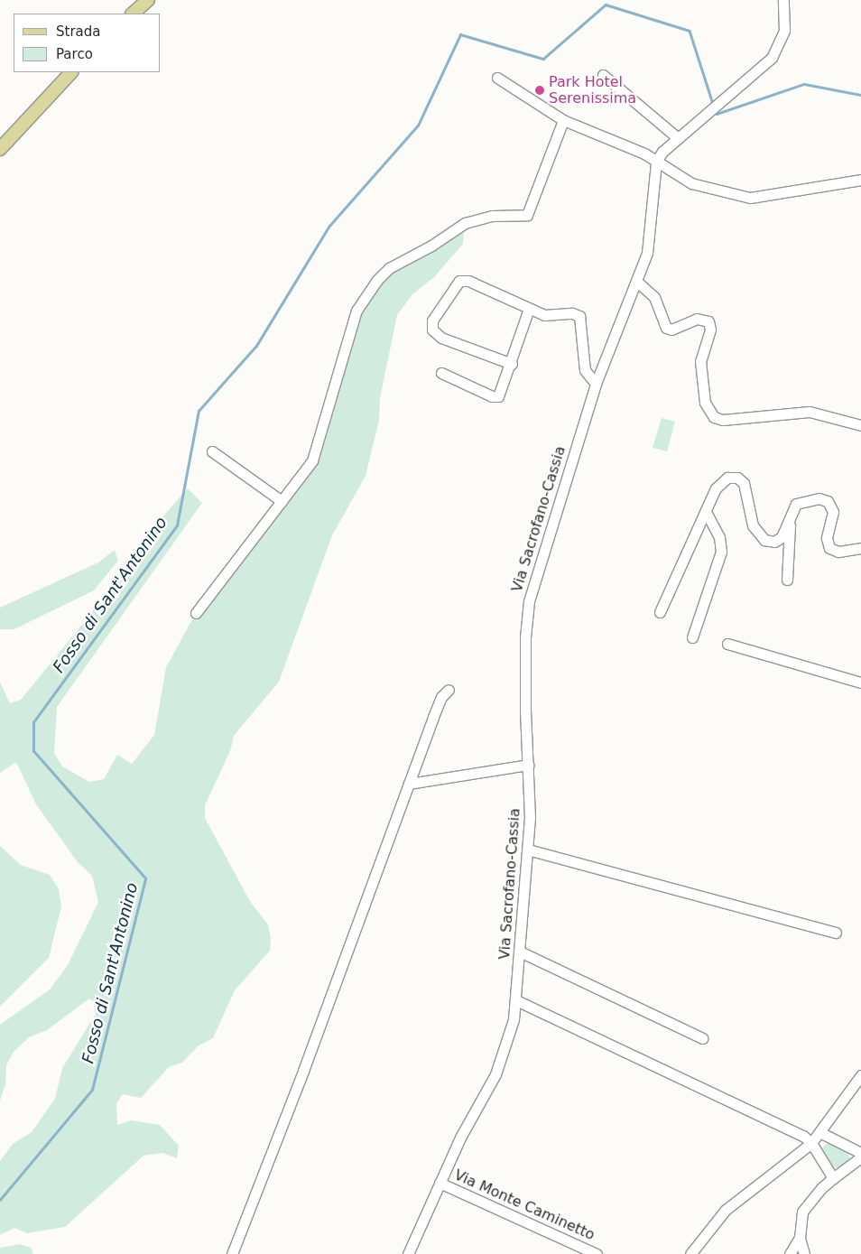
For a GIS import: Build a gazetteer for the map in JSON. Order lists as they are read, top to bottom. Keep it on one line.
{"streets":{"street":["Via Sacrofano-Cassia","Via Monte Caminetto"]},"crossings":[["Via Sacrofano-Cassia","Via Monte Caminetto"]],"water":["Fosso di Sant'Antonino"],"places":["Park Hotel Serenissima"],"legend":["Strada","Parco"]}
